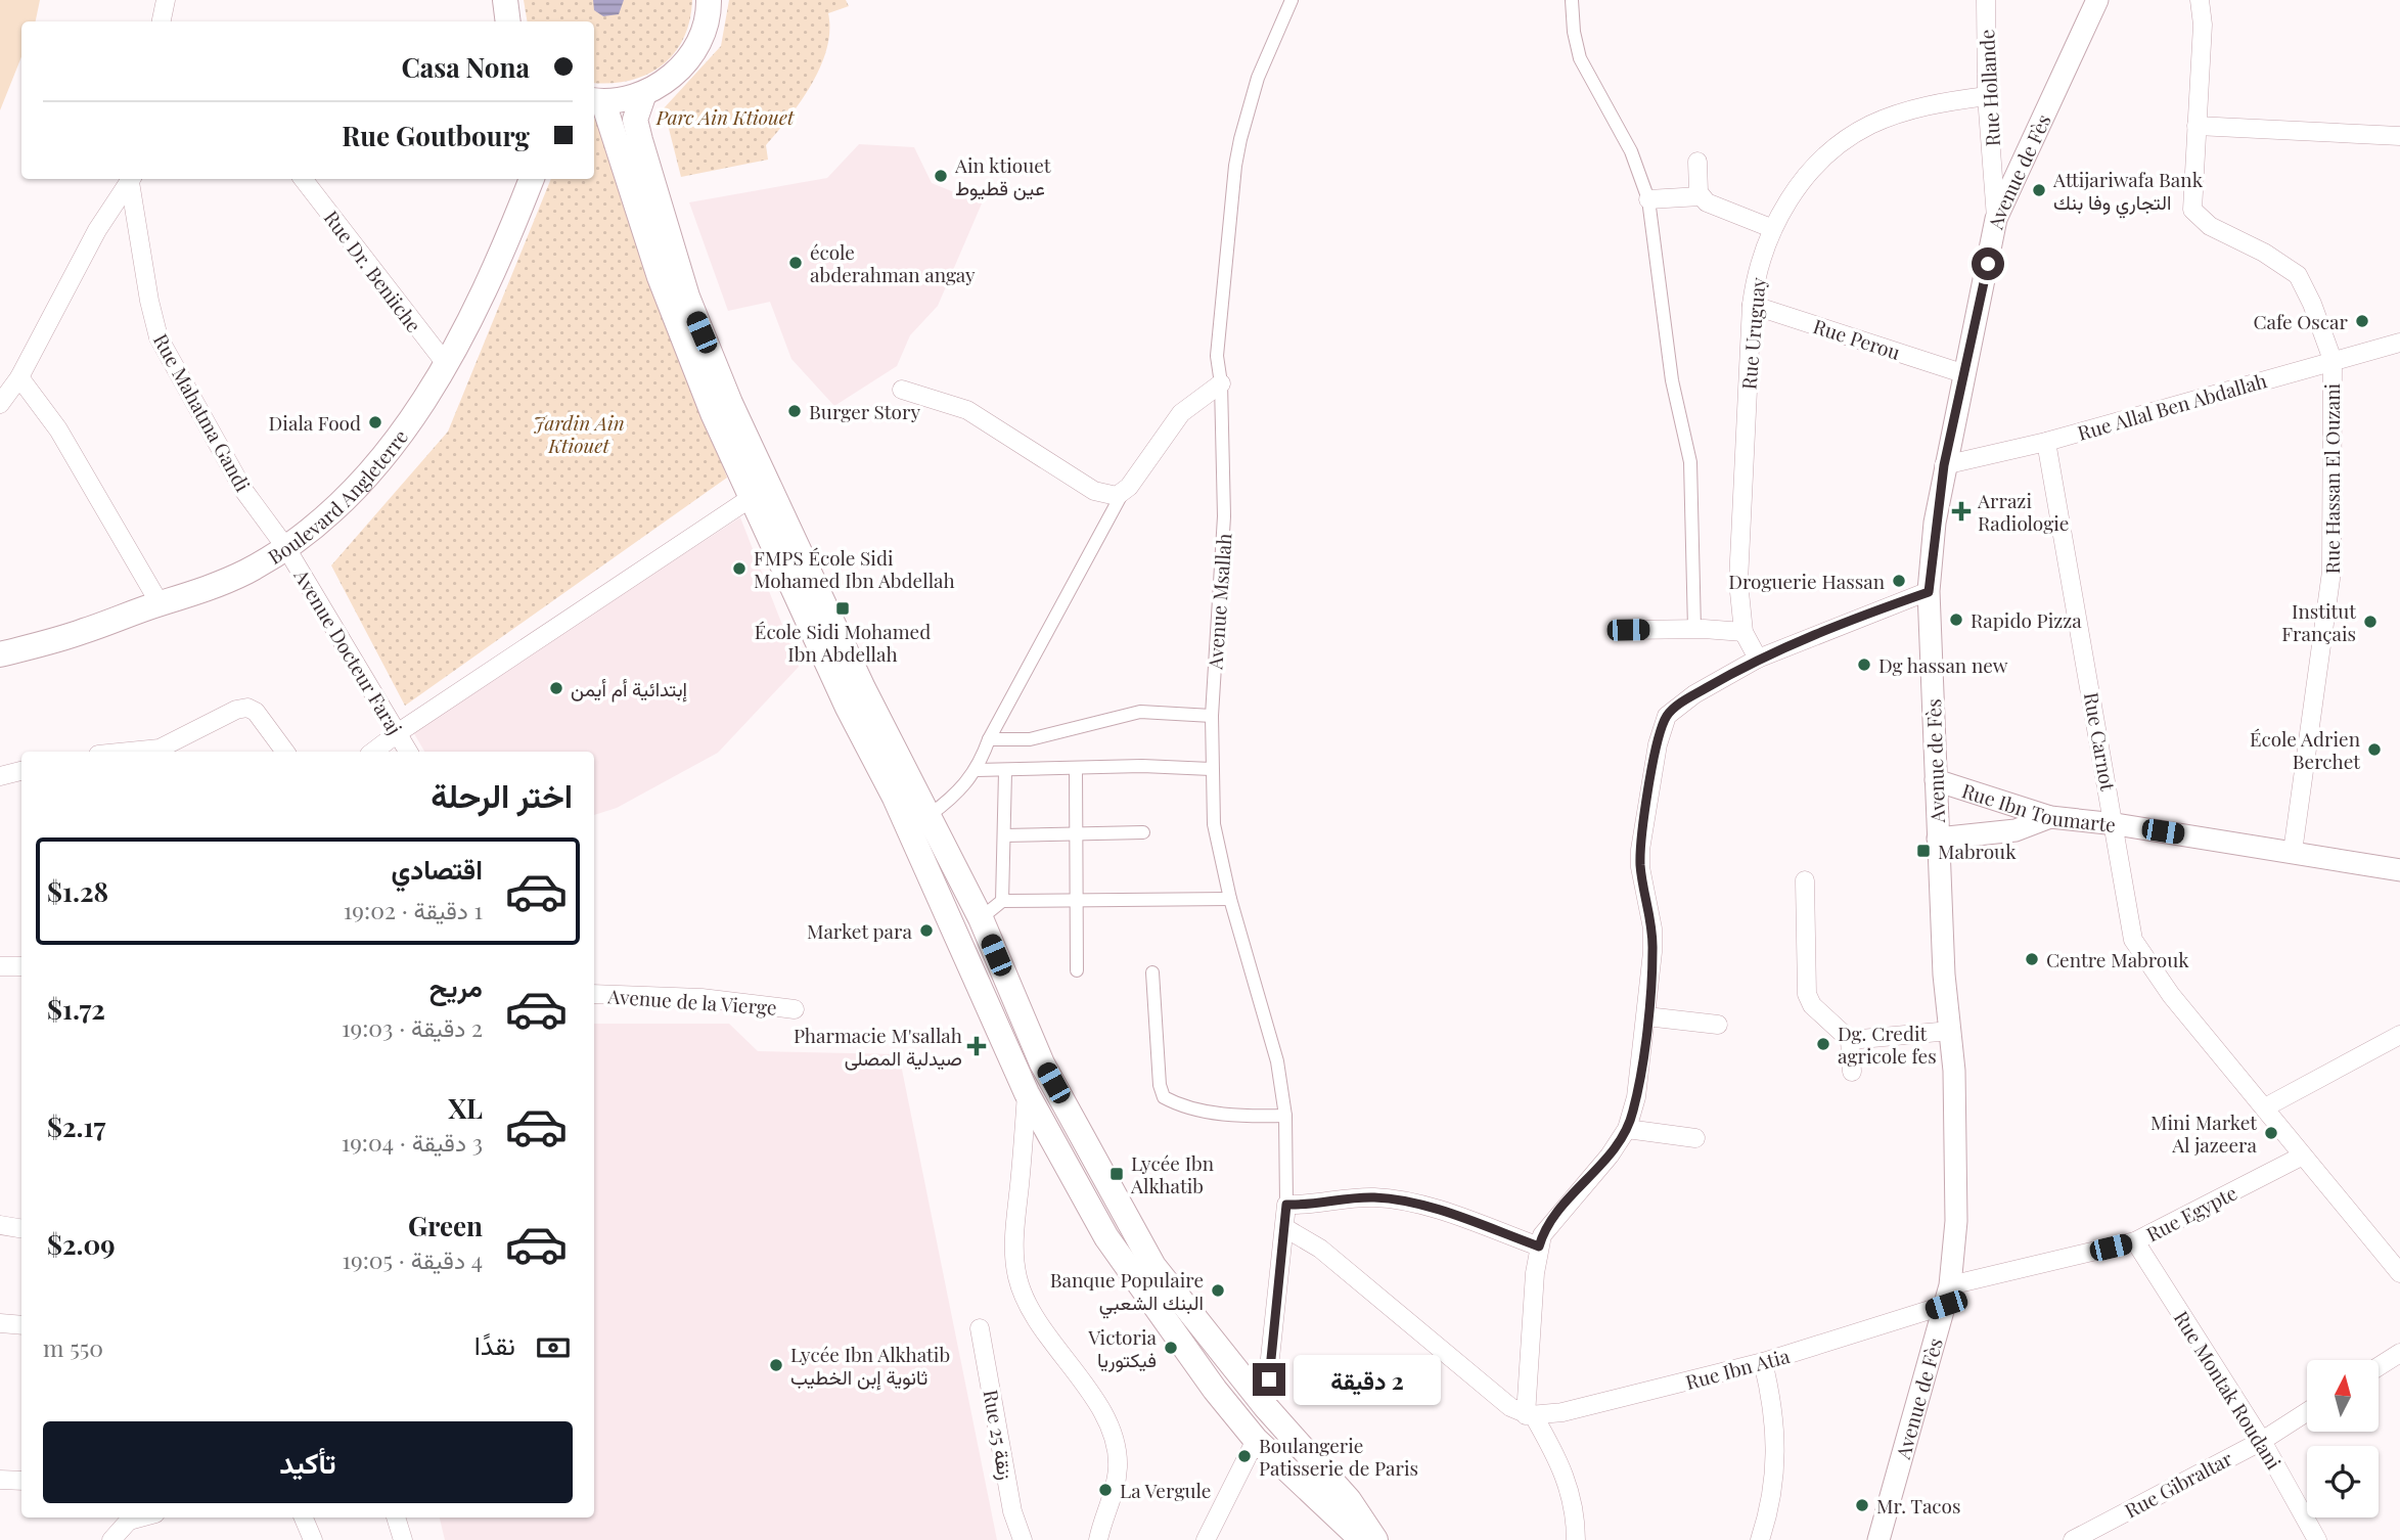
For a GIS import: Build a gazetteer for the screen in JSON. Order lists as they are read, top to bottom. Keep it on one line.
{"streets":{"main road":["Boulevard Angleterre"],"street":["Rue Hollande","Avenue de Fès","Rue Dr. Beniiche","Rue Uruguay","Rue Perou","Rue Allal Ben Abdallah","Rue Mahatma Gandi","Rue Hassan El Ouzani","Avenue Msallah","Avenue Docteur Faraj","Rue Carnot","Rue Ibn Toumarte","Avenue de la Vierge","Rue Egypte","Rue Ibn Atia","Rue Montak Roudani","Rue 25 زنقة","Rue Gibraltar"]},"crossings":[["Rue Hollande","Avenue de Fès"],["Rue Hollande","Rue Uruguay"],["Avenue de Fès","Rue Perou"],["Avenue de Fès","Rue Allal Ben Abdallah"],["Avenue de Fès","Rue Ibn Toumarte"],["Avenue de Fès","Rue Egypte"],["Avenue de Fès","Rue Ibn Atia"],["Rue Dr. Beniiche","Boulevard Angleterre"],["Rue Uruguay","Rue Perou"],["Rue Allal Ben Abdallah","Rue Hassan El Ouzani"],["Rue Allal Ben Abdallah","Rue Carnot"],["Rue Mahatma Gandi","Boulevard Angleterre"],["Rue Mahatma Gandi","Avenue Docteur Faraj"],["Rue Hassan El Ouzani","Rue Ibn Toumarte"],["Boulevard Angleterre","Avenue Docteur Faraj"],["Rue Carnot","Rue Ibn Toumarte"],["Rue Carnot","Rue Egypte"],["Rue Egypte","Rue Ibn Atia"],["Rue Egypte","Rue Montak Roudani"],["Rue Montak Roudani","Rue Gibraltar"]],"parks":["Parc Ain Ktiouet","Jardin Ain Ktiouet"],"places":{"other":["Ain ktiouet عين قطيوط","Attijariwafa Bank التجاري وفا بنك","école abderahman angay","Cafe Oscar","Burger Story","Diala Food","FMPS École Sidi Mohamed Ibn Abdellah","Droguerie Hassan","Rapido Pizza","Institut Français","Dg hassan new","إبتدائية أم أيمن","École Adrien Berchet","Market para","Centre Mabrouk","Dg. Credit agricole fes","Mini Market Al jazeera","Banque Populaire البنك الشعبي","Victoria فيكتوريا","Lycée Ibn Alkhatib ثانوية إبن الخطيب","Boulangerie Patisserie de Paris","La Vergule","Mr. Tacos"],"health":["Arrazi Radiologie","Pharmacie M'sallah صيدلية المصلى"],"transit":["École Sidi Mohamed Ibn Abdellah","Mabrouk","Lycée Ibn Alkhatib"]},"north":"top","page":{"banner":["Casa Nona","Rue Goutbourg"],"heading":"اختر الرحلة","list":[{"name":"اقتصادي","note":"1 دقيقة · 19:02","value":"$1.28"},{"name":"مريح","note":"2 دقيقة · 19:03","value":"$1.72"},{"name":"XL","note":"3 دقيقة · 19:04","value":"$2.17"},{"name":"Green","note":"4 دقيقة · 19:05","value":"$2.09"}],"pay":["نقدًا","550 m"],"bubble":"2 دقيقة","buttons":"تأكيد"}}
